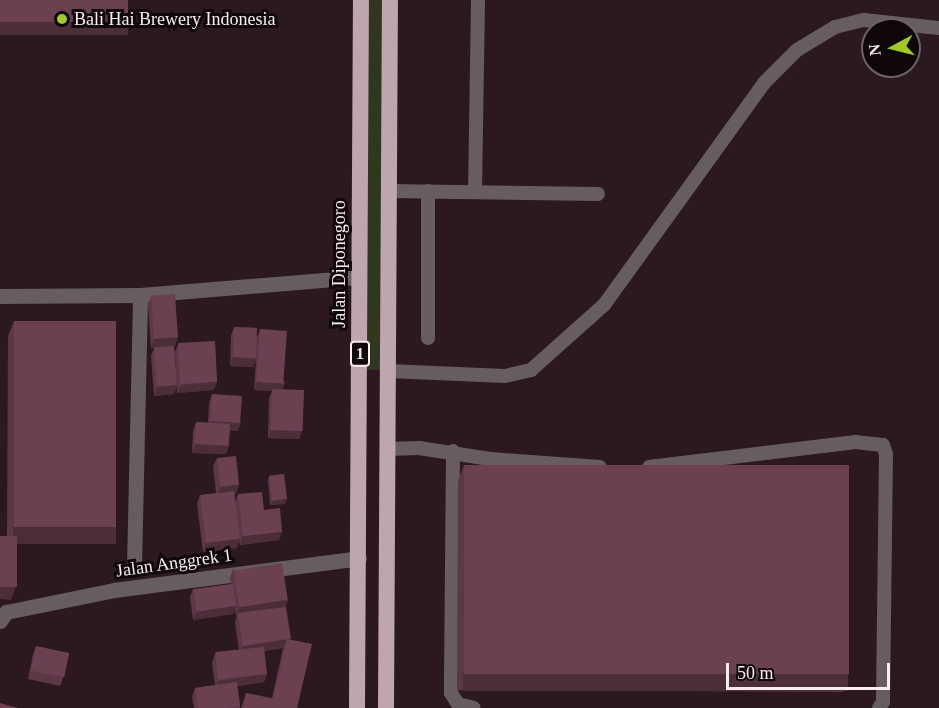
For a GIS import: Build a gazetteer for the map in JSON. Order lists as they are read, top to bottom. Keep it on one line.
{"streets":{"highway":["Jalan Diponegoro","1"],"street":["Jalan Anggrek 1"]},"crossings":[["Jalan Diponegoro","Jalan Anggrek 1"]],"places":["Bali Hai Brewery Indonesia"],"scale_bar":"50 m","north":"left"}
